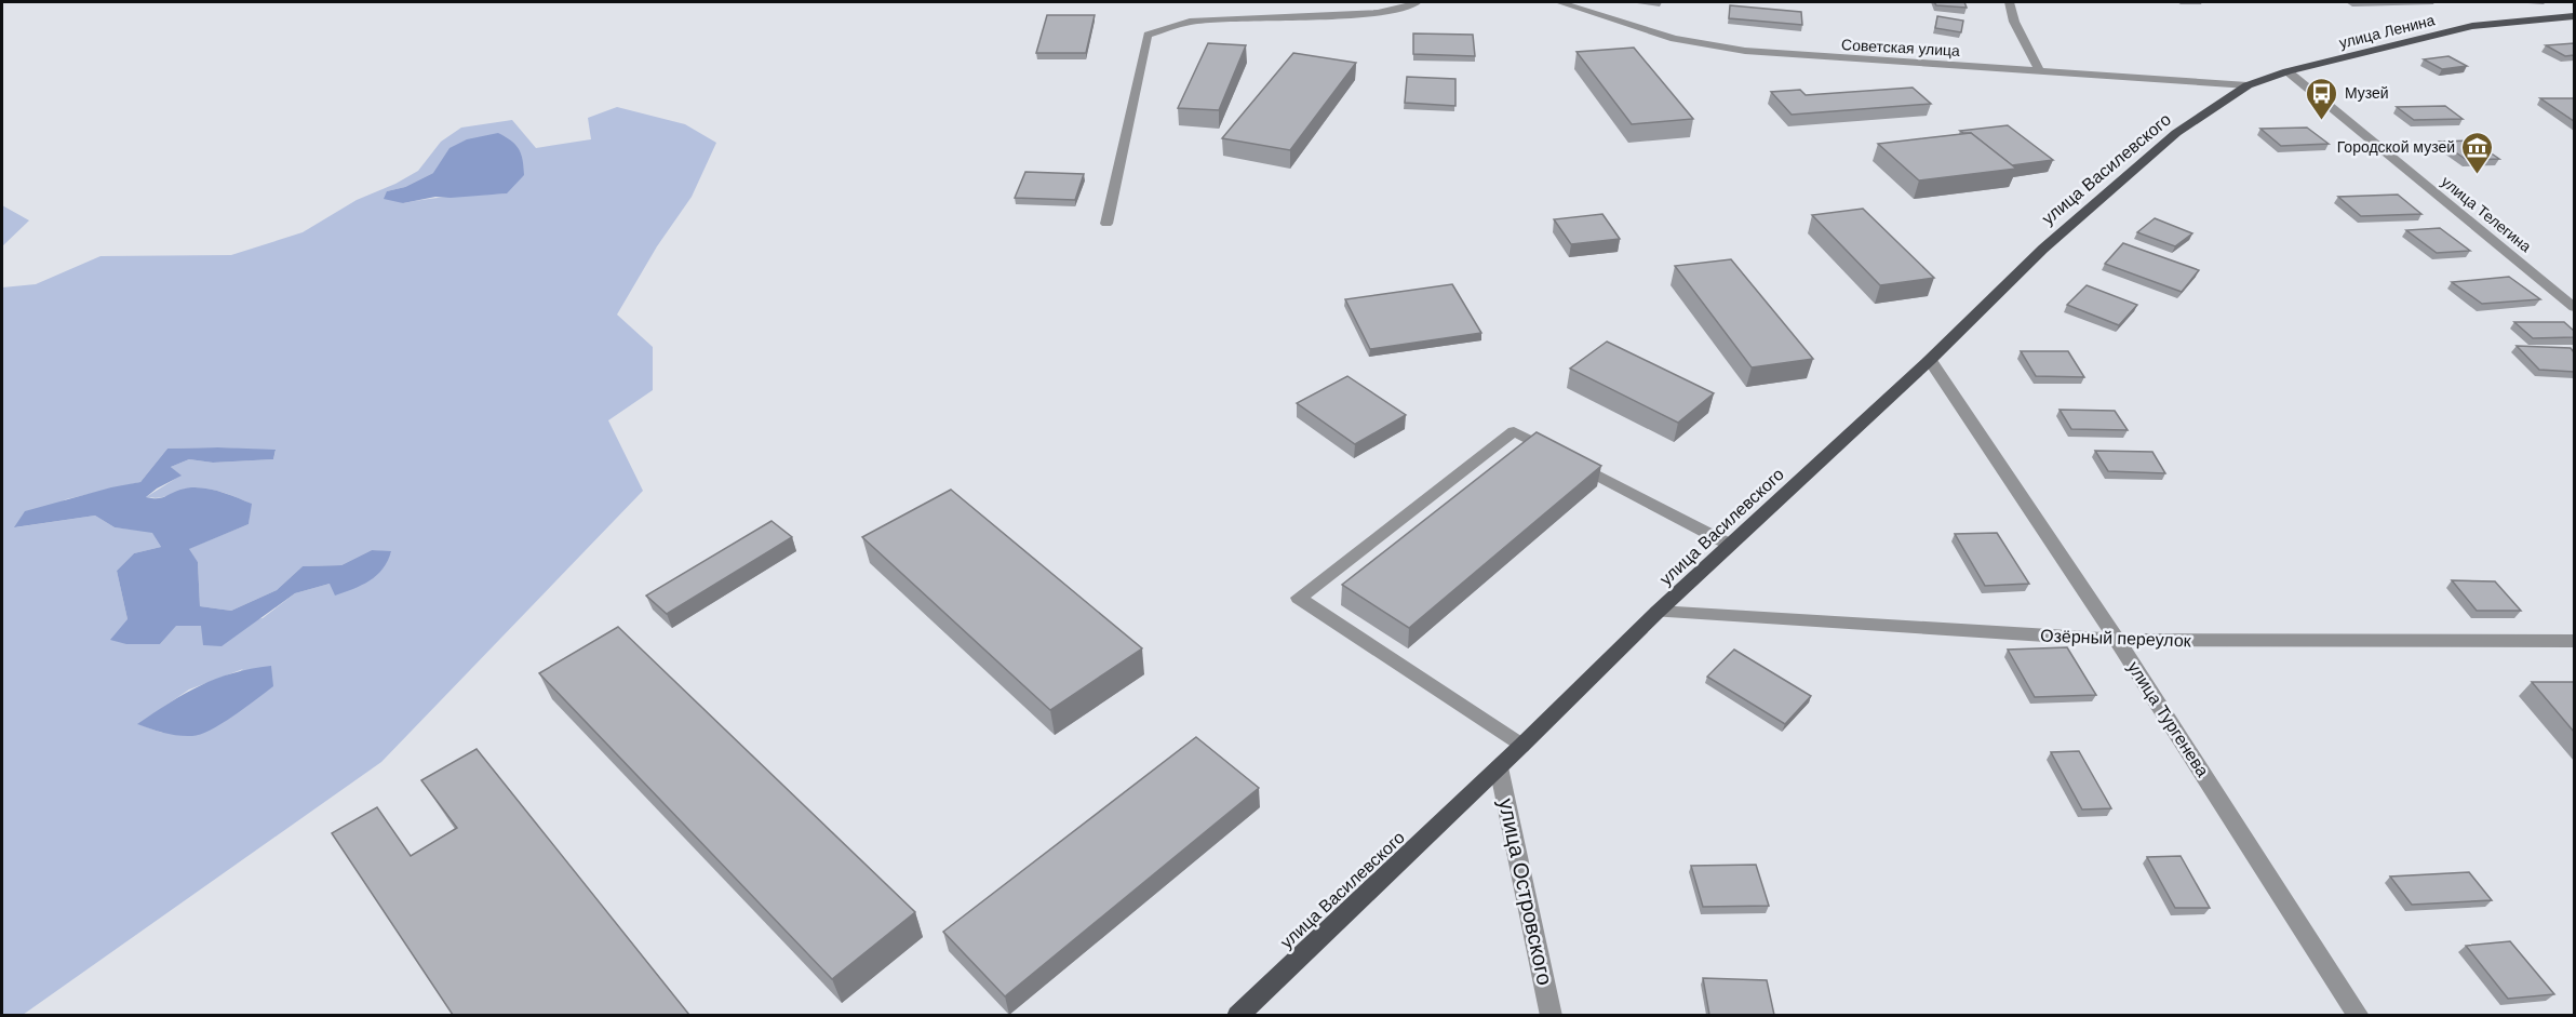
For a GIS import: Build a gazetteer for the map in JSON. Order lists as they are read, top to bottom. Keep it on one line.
{"streets":{"main road":["улица Ленина","улица Василевского"],"street":["Советская улица","улица Телегина","Озёрный переулок","улица Тургенева","улица Островского"]},"crossings":[["улица Ленина","Советская улица"],["улица Ленина","улица Василевского"],["улица Ленина","улица Телегина"],["Советская улица","улица Василевского"],["улица Василевского","Озёрный переулок"],["улица Василевского","улица Тургенева"],["улица Василевского","улица Островского"],["Озёрный переулок","улица Тургенева"]],"places":{"bus stop":["Музей"],"museum":["Городской музей"]}}
